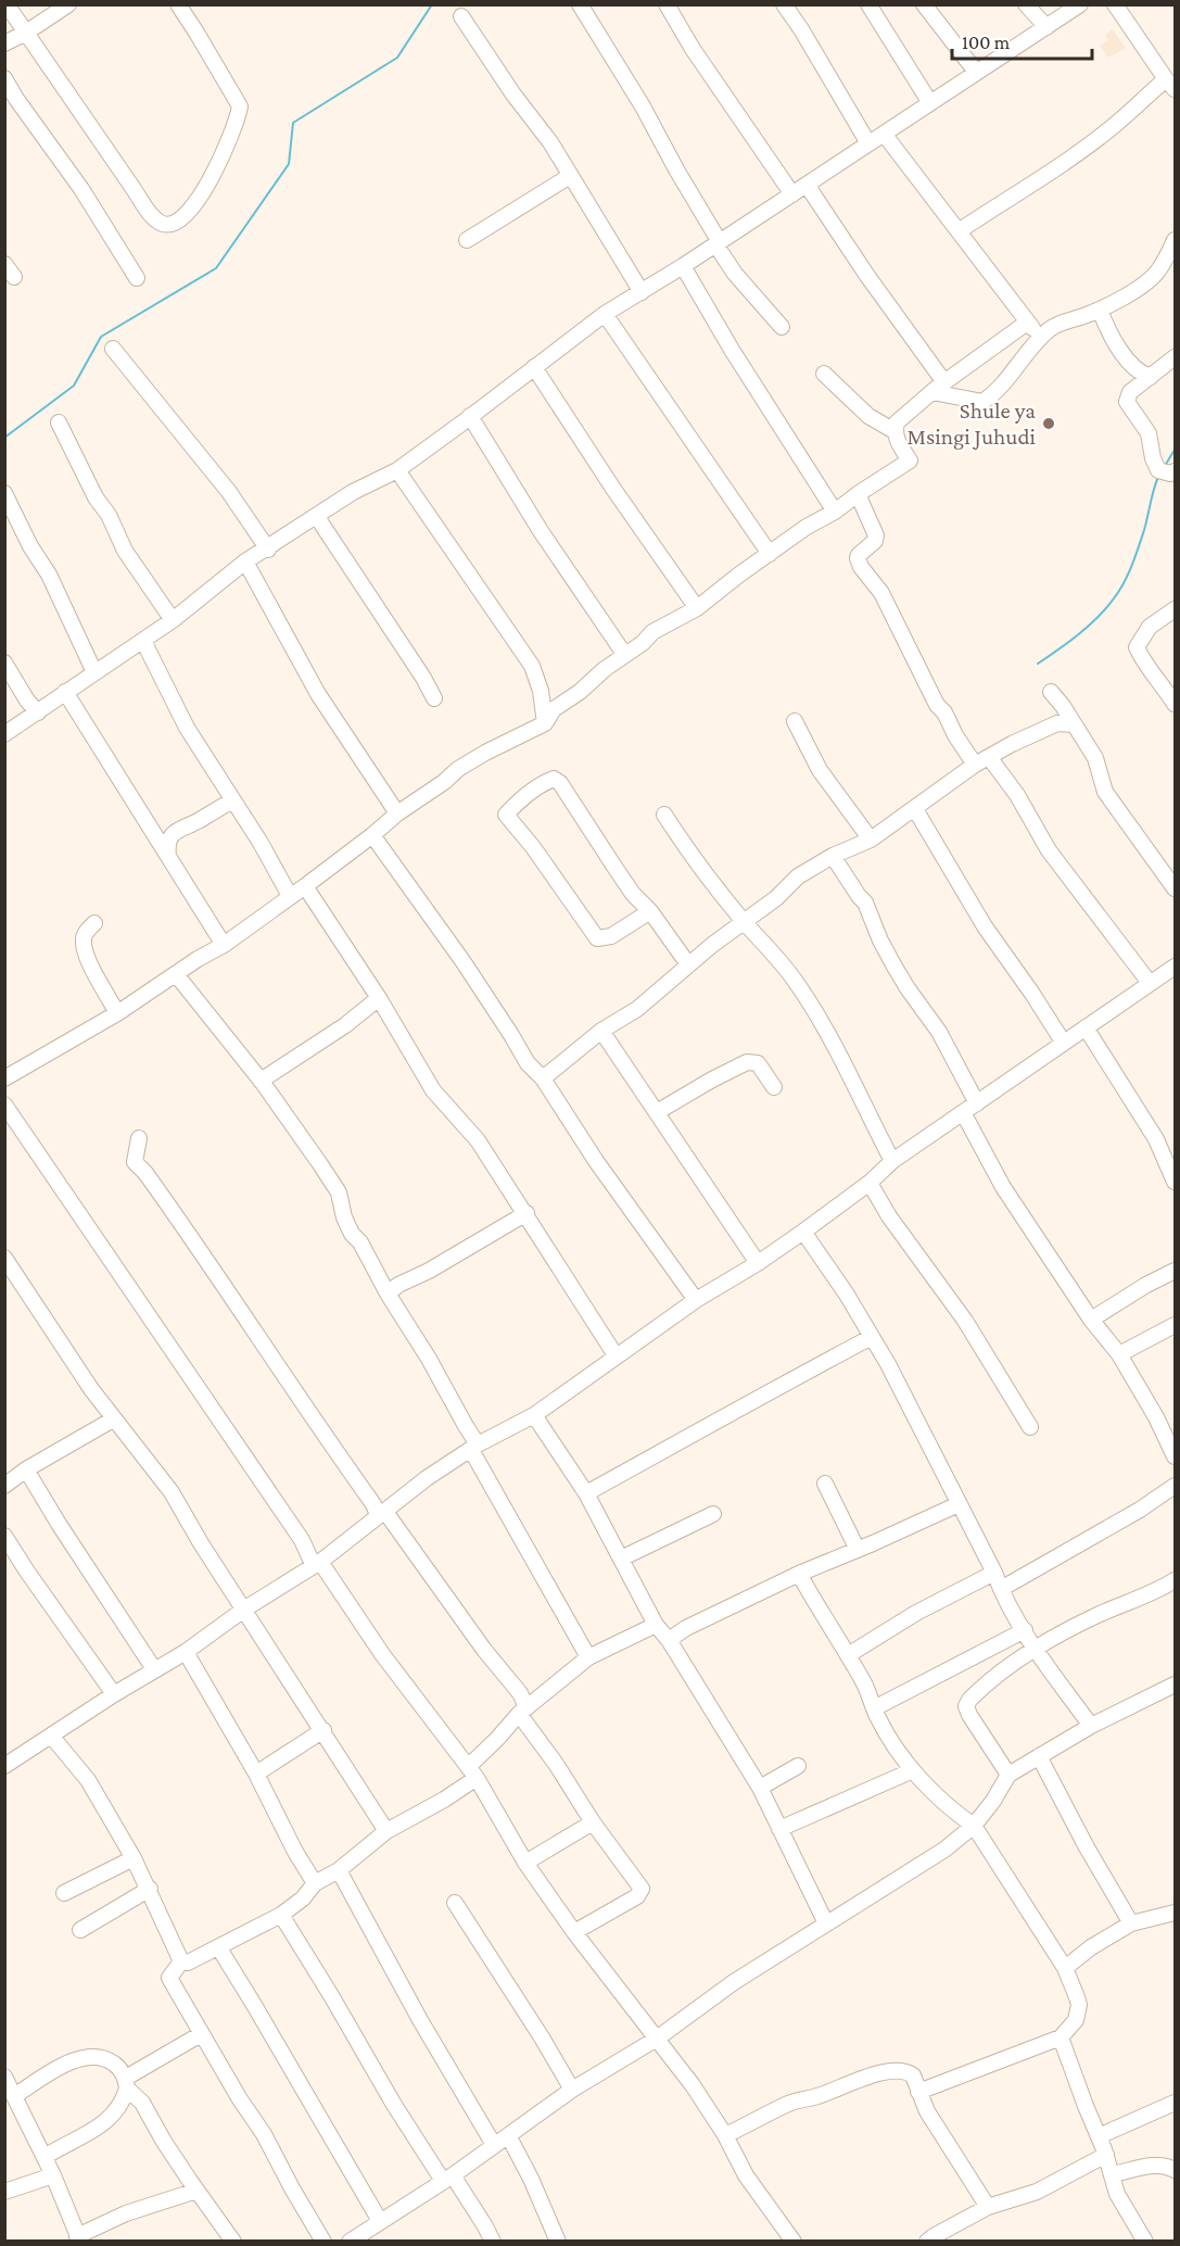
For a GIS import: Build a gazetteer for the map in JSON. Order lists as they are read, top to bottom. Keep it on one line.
{"places":["Shule ya Msingi Juhudi"],"scale_bar":"100 m"}
